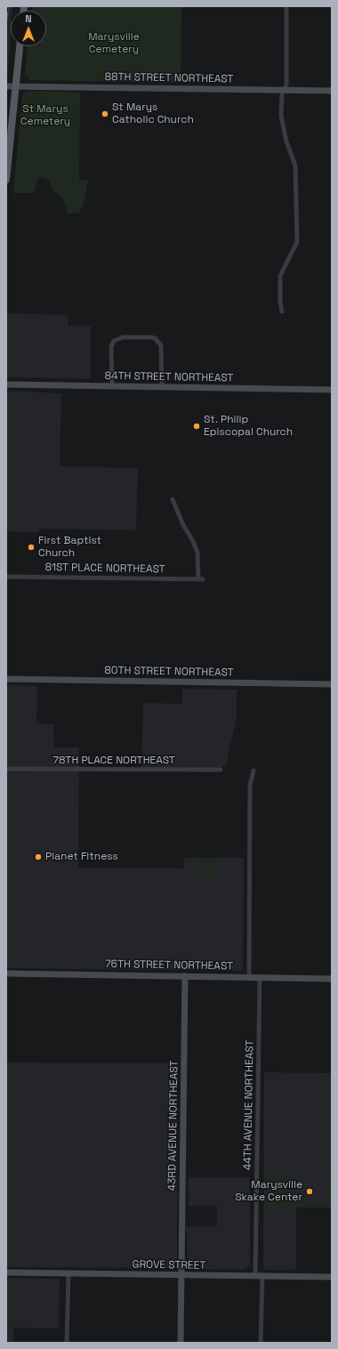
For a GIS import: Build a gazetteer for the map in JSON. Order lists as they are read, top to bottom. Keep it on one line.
{"streets":{"street":["88TH STREET NORTHEAST","84TH STREET NORTHEAST","81ST PLACE NORTHEAST","80TH STREET NORTHEAST","78TH PLACE NORTHEAST","76TH STREET NORTHEAST","44TH AVENUE NORTHEAST","43RD AVENUE NORTHEAST","GROVE STREET"]},"crossings":[["76TH STREET NORTHEAST","44TH AVENUE NORTHEAST"],["76TH STREET NORTHEAST","43RD AVENUE NORTHEAST"],["44TH AVENUE NORTHEAST","GROVE STREET"],["43RD AVENUE NORTHEAST","GROVE STREET"]],"parks":["Marysville Cemetery","St Marys Cemetery"],"places":["St Marys Catholic Church","St. Philip Episcopal Church","First Baptist Church","Planet Fitness","Marysville Skake Center"],"north":"top"}
